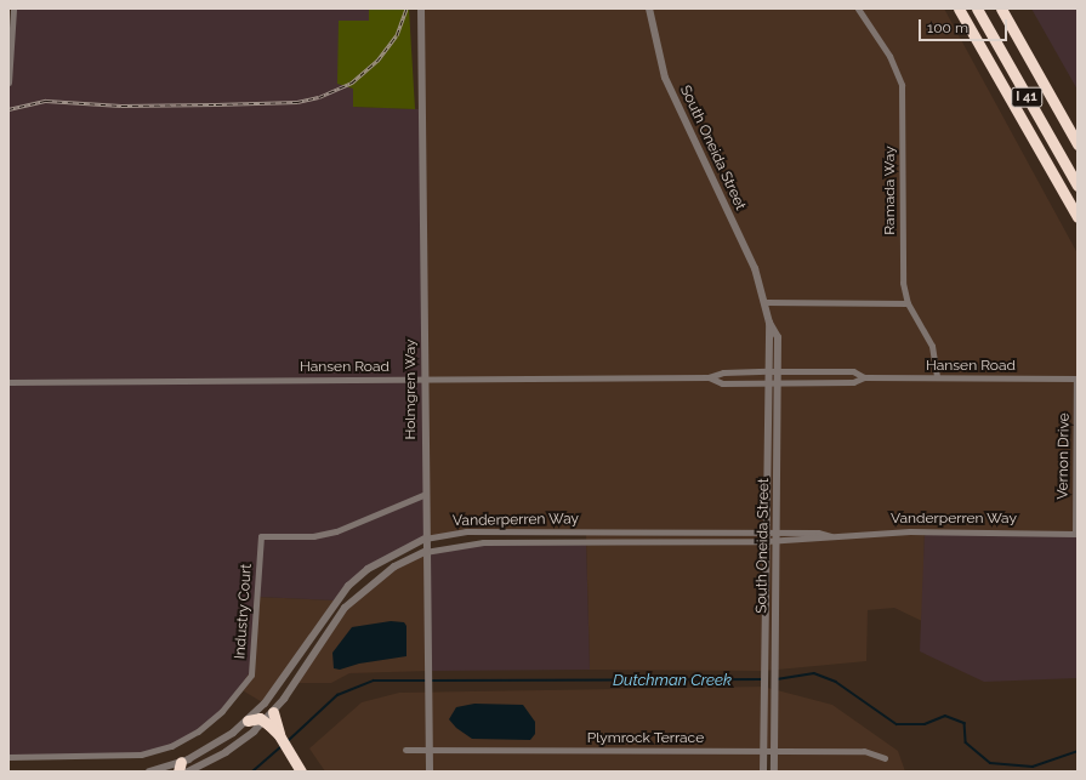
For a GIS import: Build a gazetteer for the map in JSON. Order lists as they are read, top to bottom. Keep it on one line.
{"streets":{"highway":["I 41"],"street":["South Oneida Street","Ramada Way","Hansen Road","Holmgren Way","Vernon Drive","Vanderperren Way","Industry Court","Plymrock Terrace"]},"crossings":[["South Oneida Street","Hansen Road"],["South Oneida Street","Vanderperren Way"],["South Oneida Street","Plymrock Terrace"],["Ramada Way","Hansen Road"],["Hansen Road","Holmgren Way"],["Hansen Road","Vernon Drive"],["Holmgren Way","Vanderperren Way"],["Holmgren Way","Industry Court"],["Holmgren Way","Plymrock Terrace"],["Vernon Drive","Vanderperren Way"]],"water":["Dutchman Creek"],"scale_bar":"100 m"}
